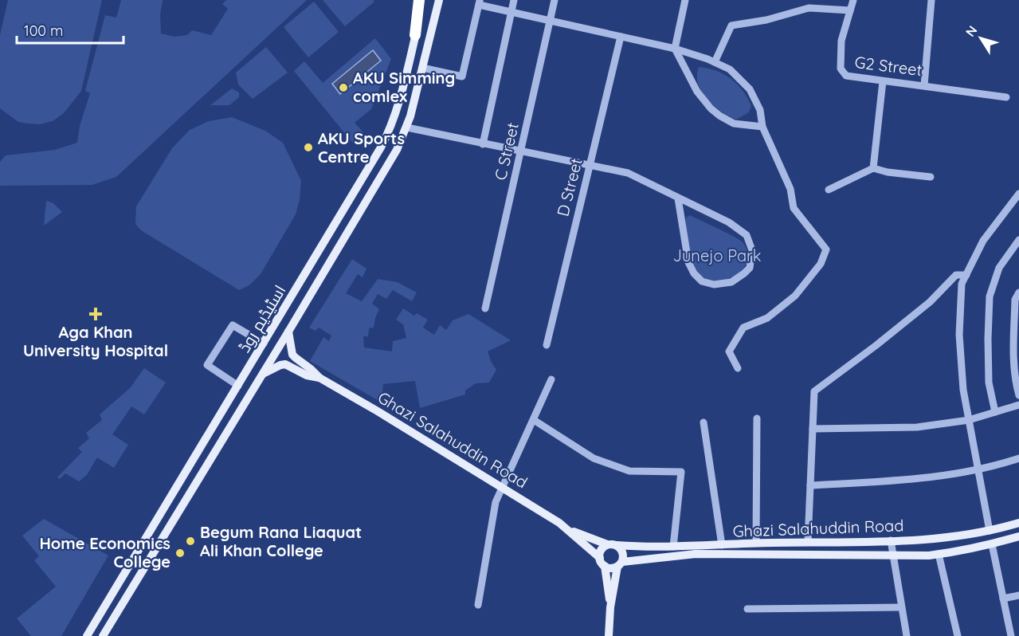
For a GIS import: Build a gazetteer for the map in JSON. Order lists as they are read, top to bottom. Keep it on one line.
{"streets":{"main road":["اسٹیڈیم روڈ","Ghazi Salahuddin Road"],"street":["G2 Street","C Street","D Street"]},"crossings":[["اسٹیڈیم روڈ","Ghazi Salahuddin Road"]],"parks":["Junejo Park"],"places":{"other":["AKU Simming comlex","AKU Sports Centre","Begum Rana Liaquat Ali Khan College","Home Economics College"],"health":["Aga Khan University Hospital"]},"scale_bar":"100 m","north":"top left"}
